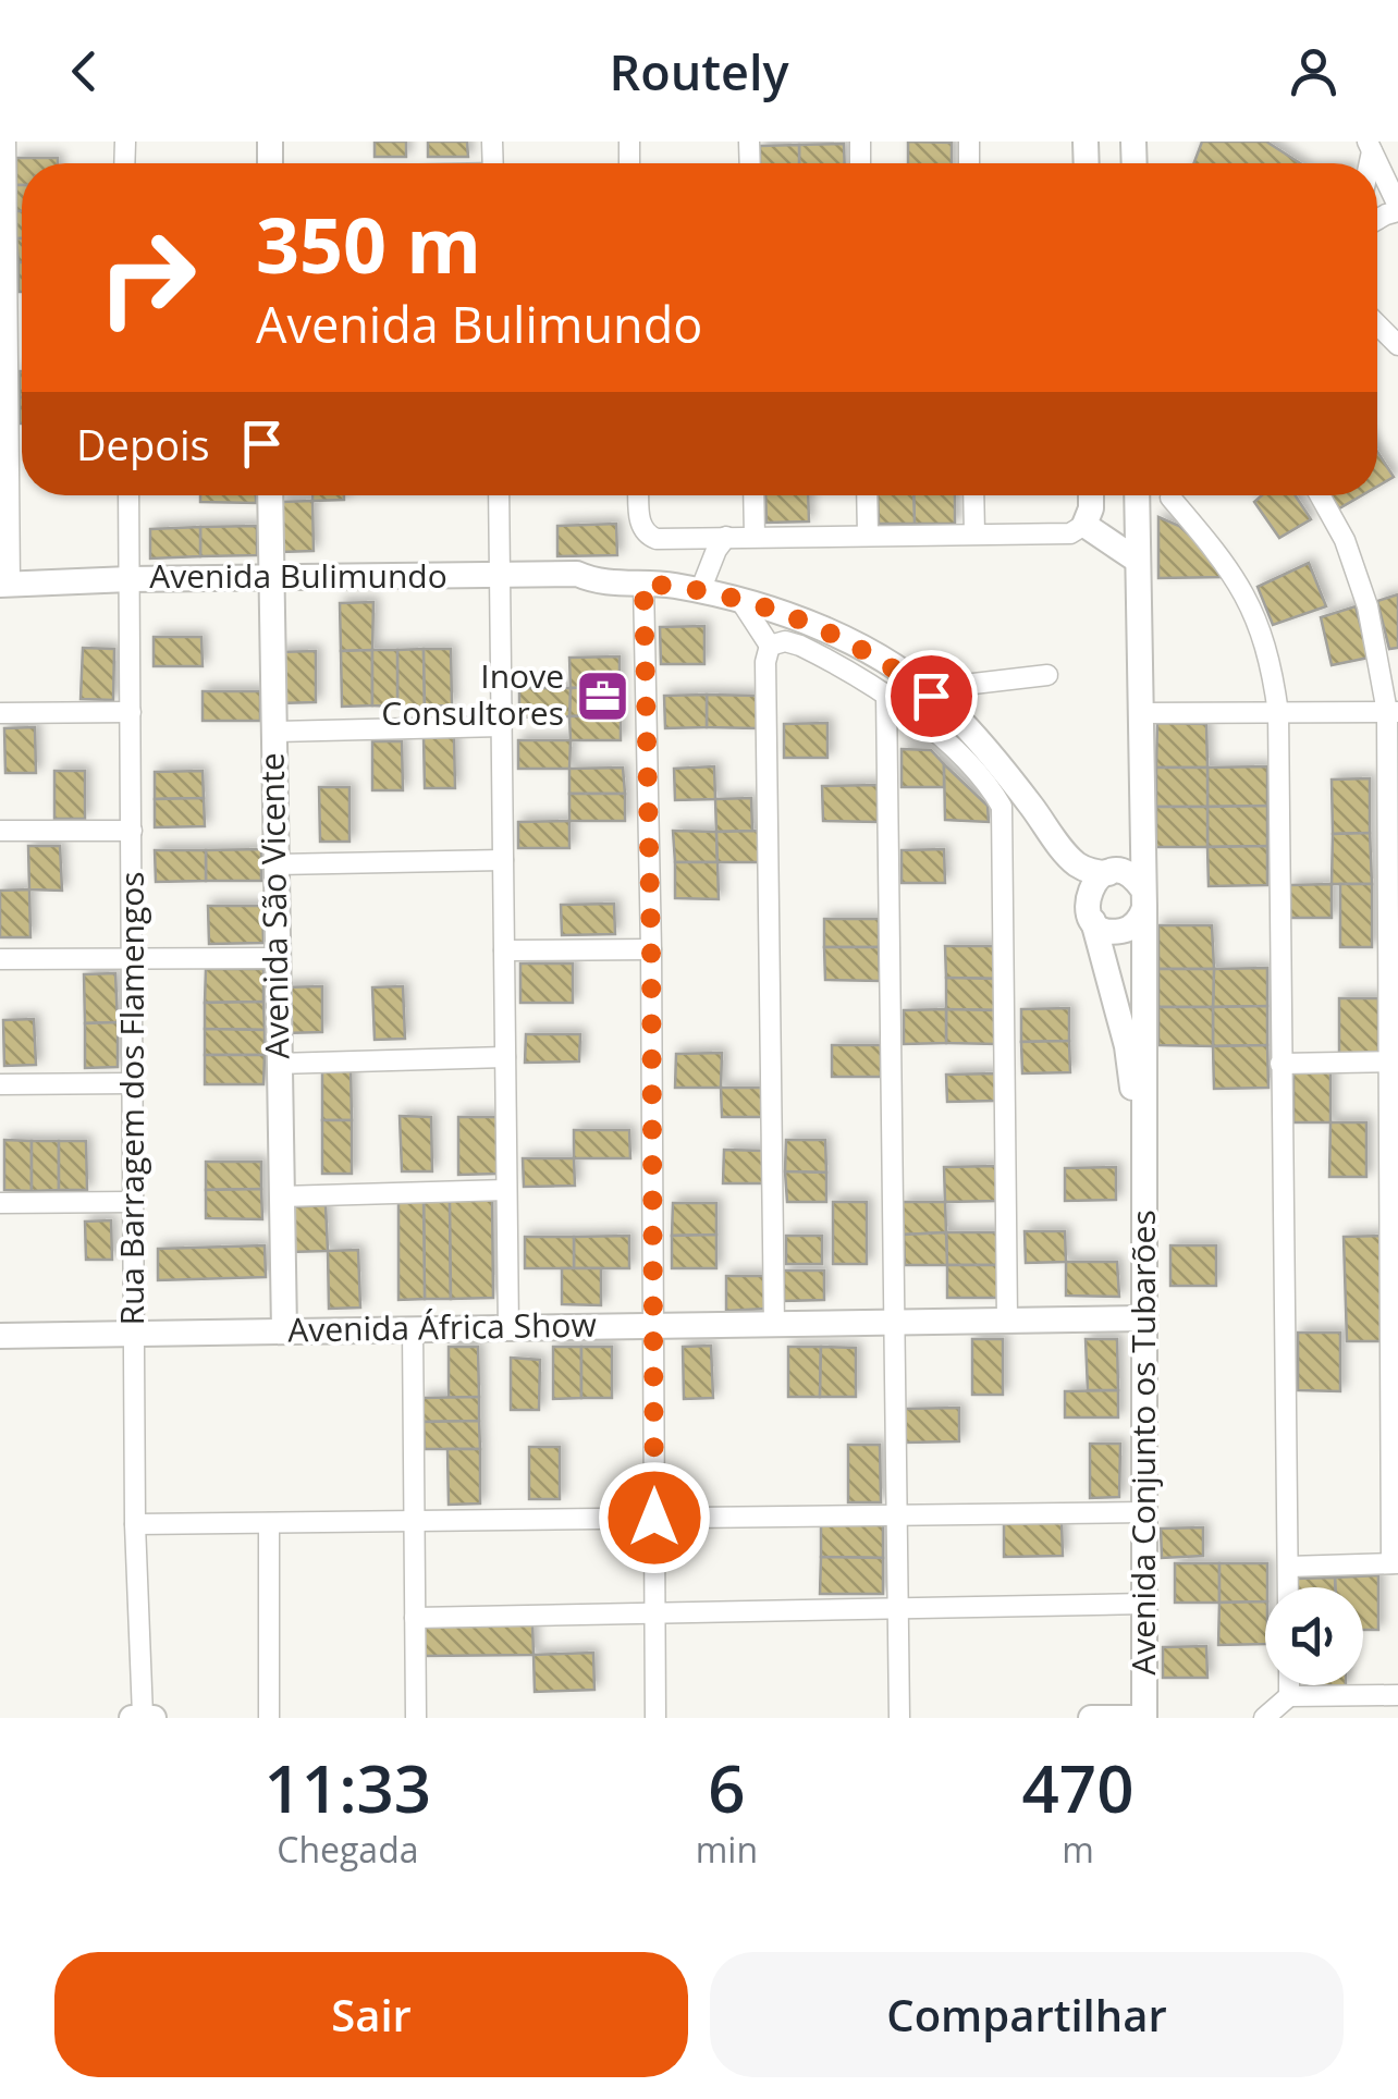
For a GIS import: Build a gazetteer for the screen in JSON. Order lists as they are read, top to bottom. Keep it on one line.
{"streets":{"street":["Avenida Bulimundo","Avenida São Vicente","Rua Barragem dos Flamengos","Avenida África Show","Avenida Conjunto os Tubarões"]},"crossings":[["Avenida Bulimundo","Avenida São Vicente"],["Avenida Bulimundo","Rua Barragem dos Flamengos"],["Avenida São Vicente","Avenida África Show"],["Rua Barragem dos Flamengos","Avenida África Show"],["Avenida África Show","Avenida Conjunto os Tubarões"]],"places":{"office":["Inove Consultores"]},"page":{"header":"Routely","turn":["350 m","Avenida Bulimundo"],"then":"Depois","eta":["11:33","Chegada","6","min","470","m"],"buttons":["Sair","Compartilhar"]}}
